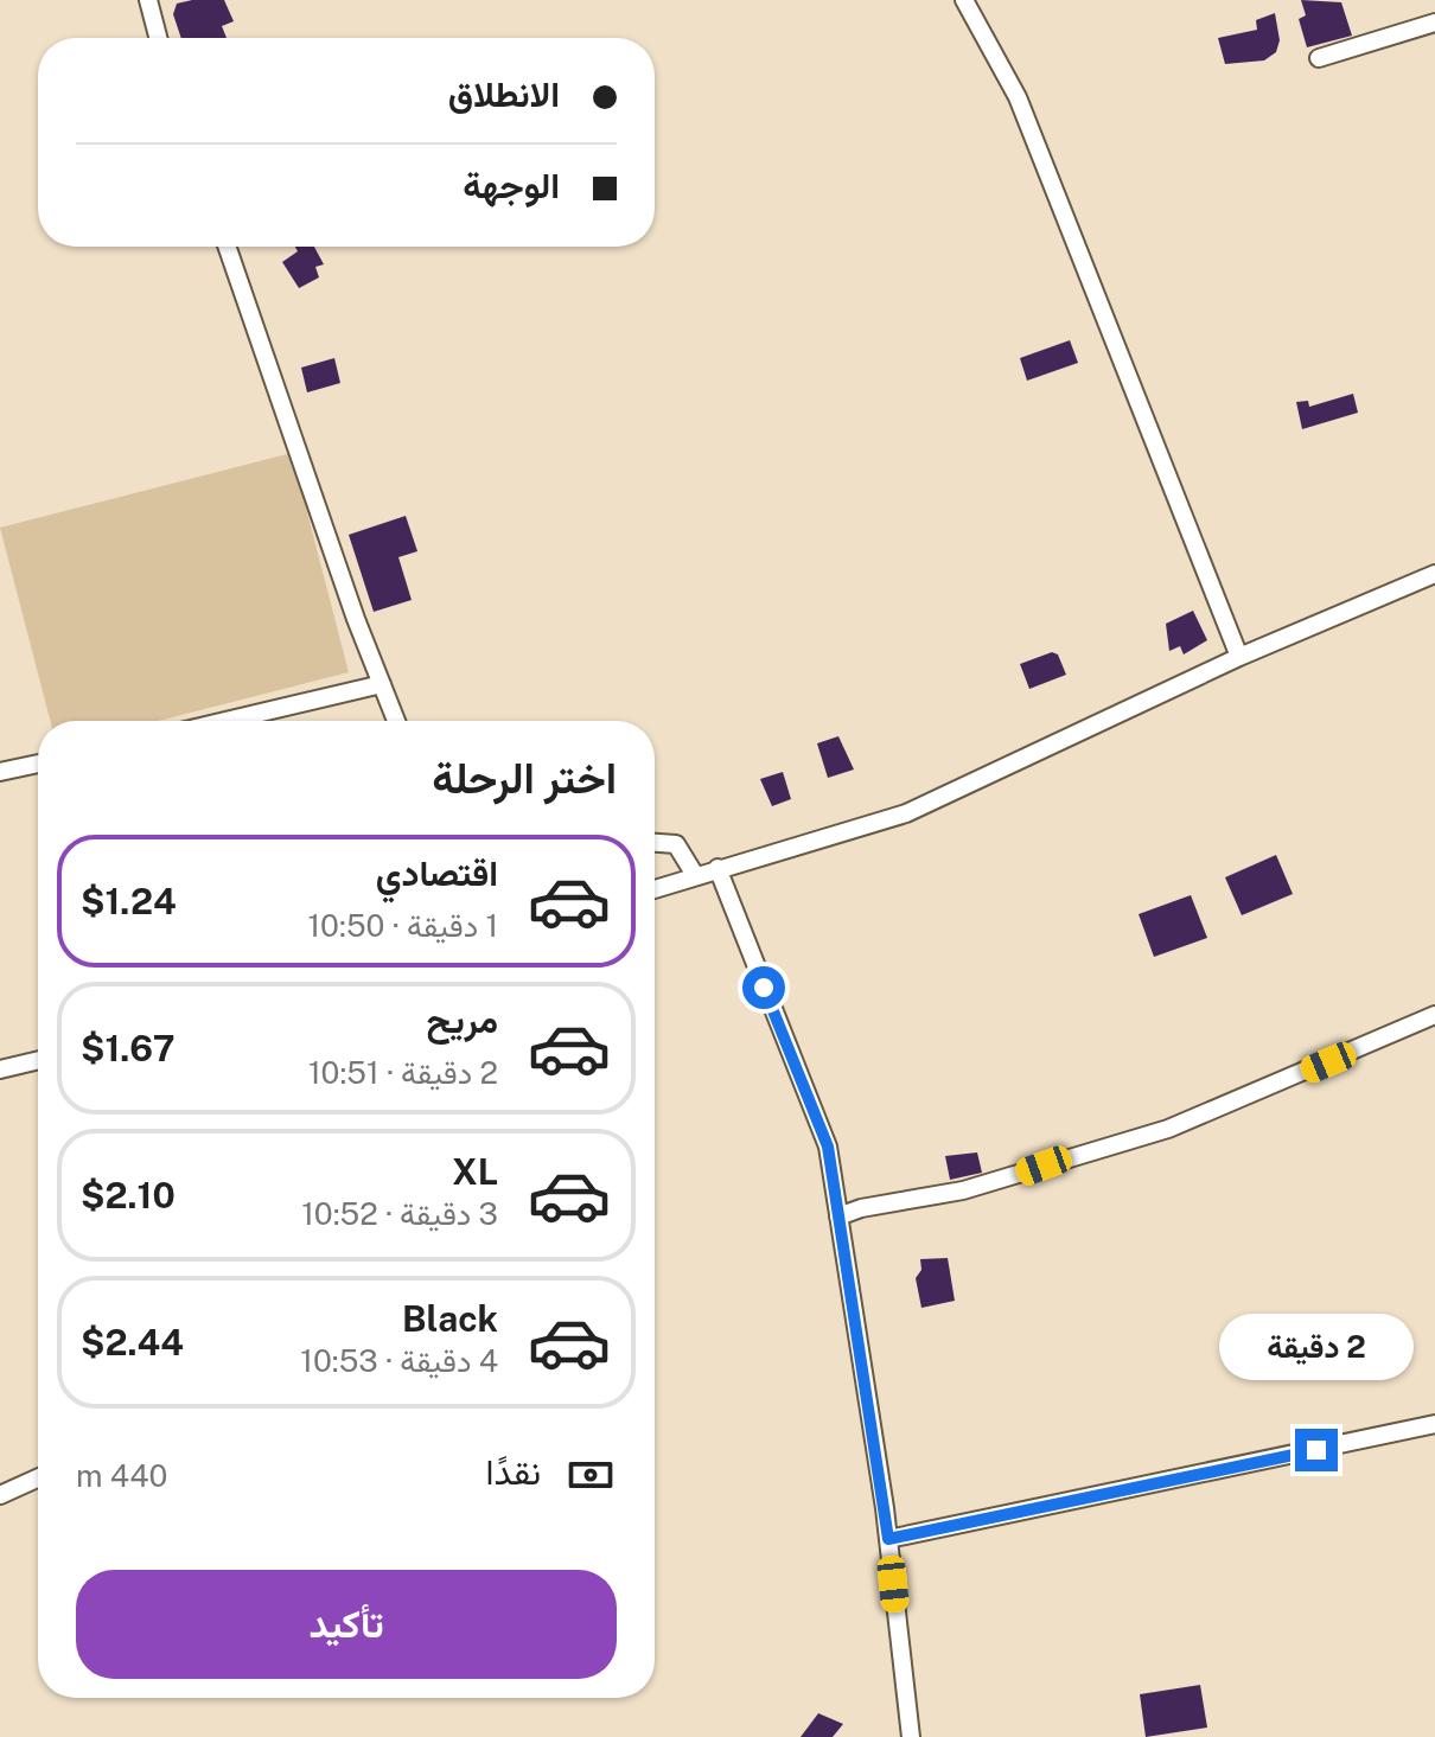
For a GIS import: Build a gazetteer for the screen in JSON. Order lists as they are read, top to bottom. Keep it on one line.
{"page":{"banner":["الانطلاق","الوجهة"],"heading":"اختر الرحلة","list":[{"name":"اقتصادي","note":"1 دقيقة · 10:50","value":"$1.24"},{"name":"مريح","note":"2 دقيقة · 10:51","value":"$1.67"},{"name":"XL","note":"3 دقيقة · 10:52","value":"$2.10"},{"name":"Black","note":"4 دقيقة · 10:53","value":"$2.44"}],"bubble":"2 دقيقة","pay":["نقدًا","440 m"],"buttons":"تأكيد"}}
